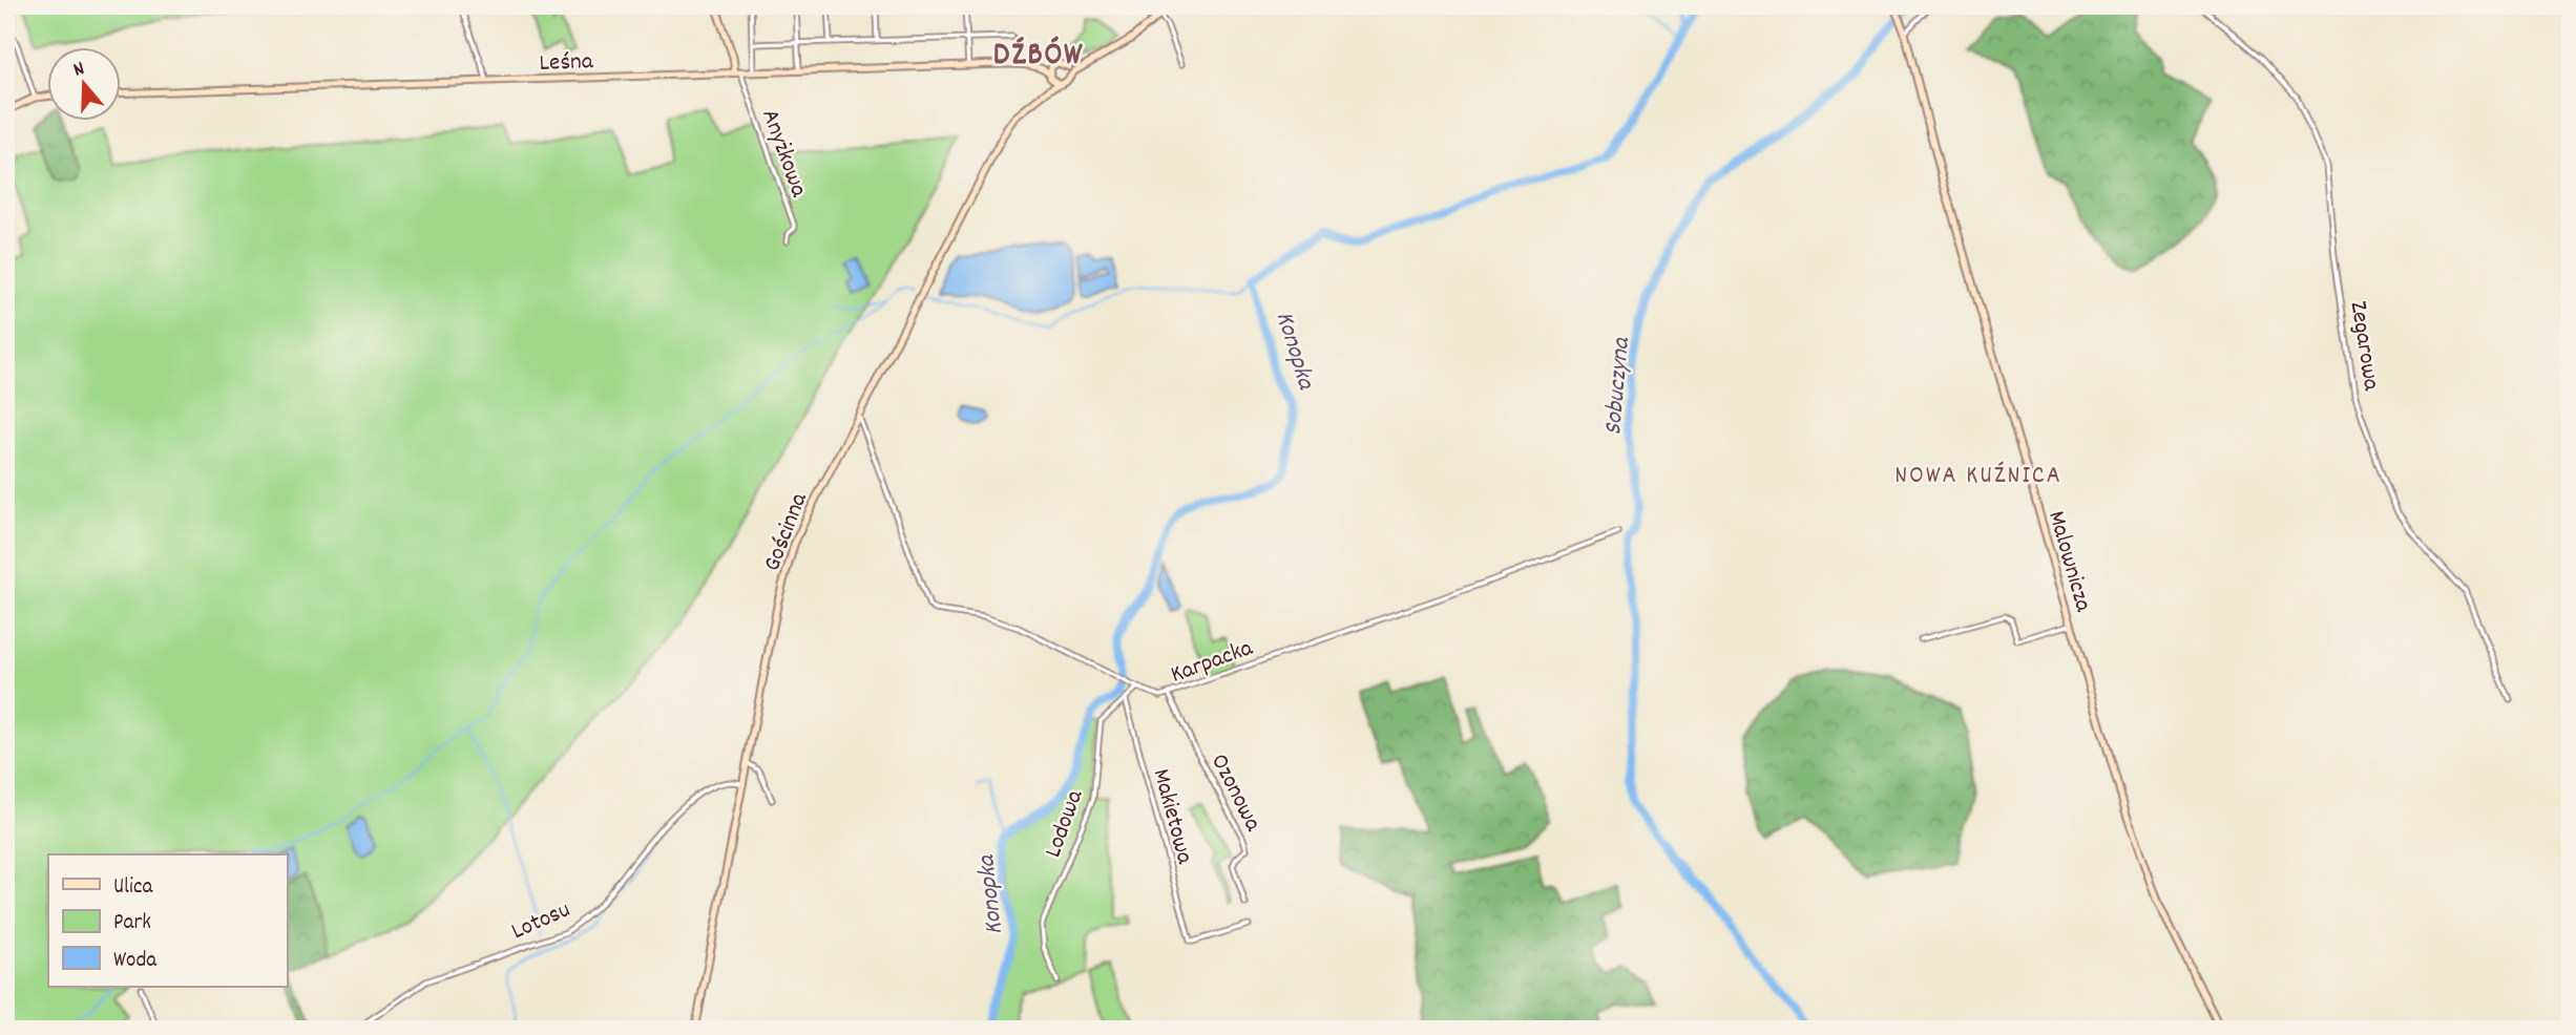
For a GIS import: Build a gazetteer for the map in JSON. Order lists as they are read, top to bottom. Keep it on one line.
{"streets":{"street":["Leśna","Anyżkowa","Zegarowa","Gościnna","Malownicza","Karpacka","Ozonowa","Makietowa","Lodowa","Lotosu"]},"crossings":[["Leśna","Anyżkowa"],["Leśna","Gościnna"],["Gościnna","Karpacka"],["Gościnna","Lotosu"],["Karpacka","Ozonowa"],["Karpacka","Lodowa"],["Makietowa","Lodowa"]],"districts":["DŹBÓW","NOWA KUŹNICA"],"water":["Konopka","Sobuczyna"],"legend":["Ulica","Park","Woda"],"north":"top"}
